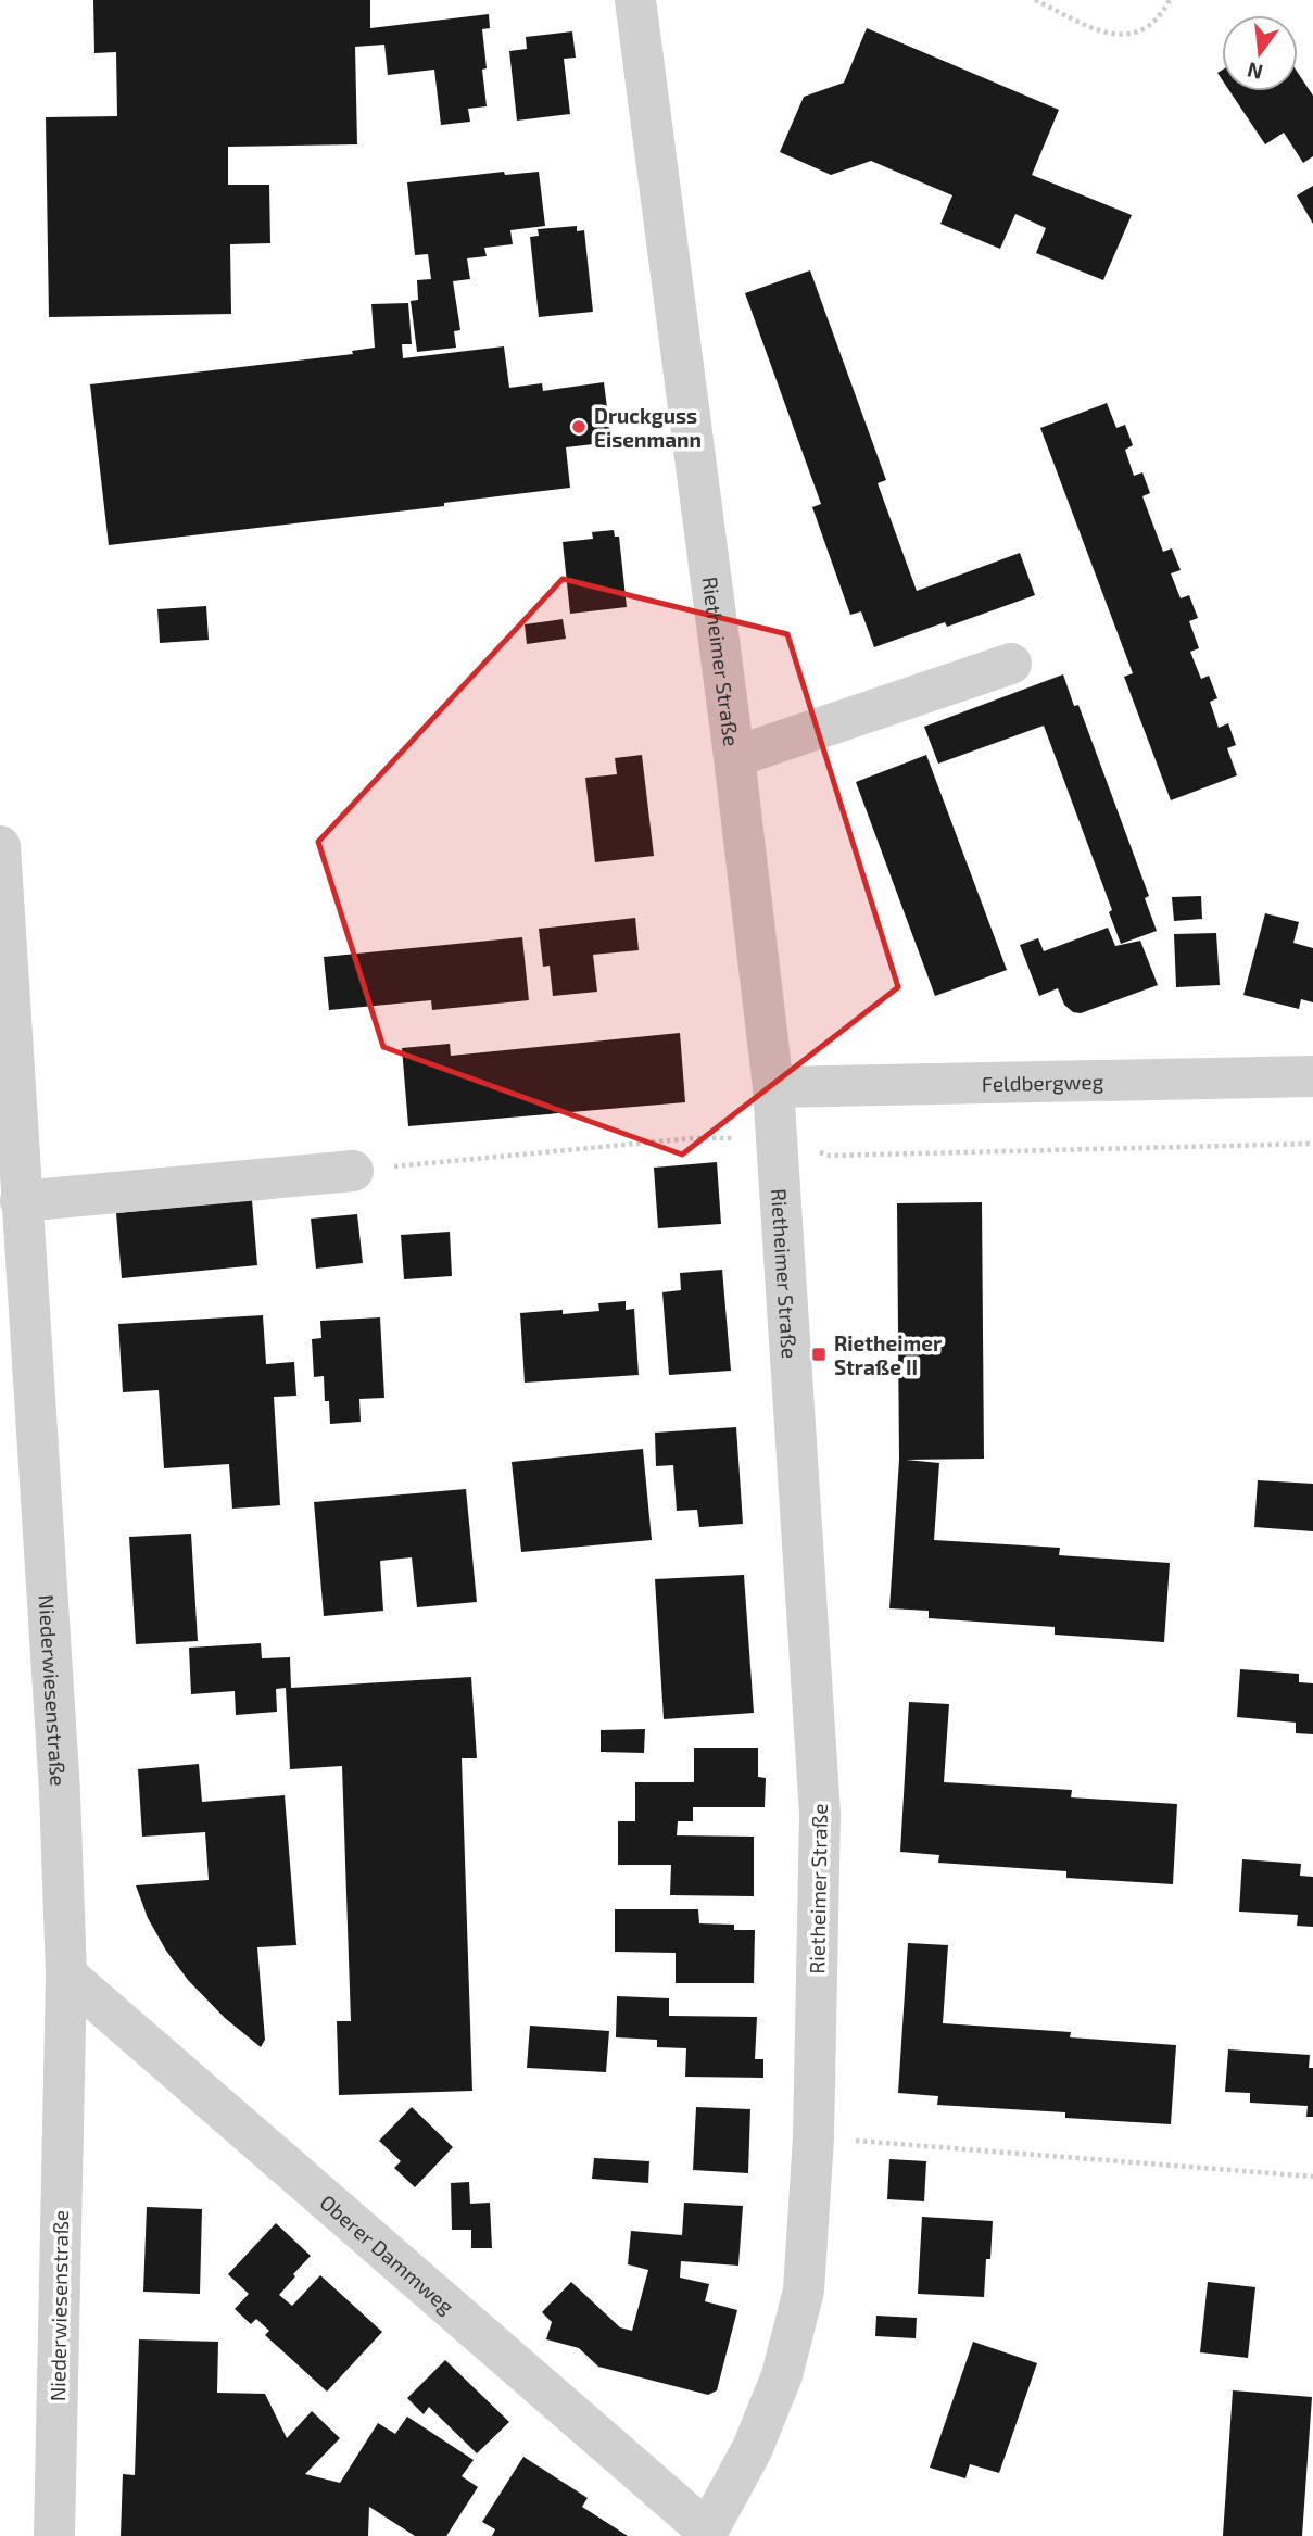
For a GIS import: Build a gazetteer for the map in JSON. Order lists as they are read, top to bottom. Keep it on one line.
{"streets":{"street":["Rietheimer Straße","Feldbergweg","Niederwiesenstraße","Oberer Dammweg"]},"crossings":[["Rietheimer Straße","Feldbergweg"],["Rietheimer Straße","Oberer Dammweg"],["Niederwiesenstraße","Oberer Dammweg"]],"places":{"other":["Druckguss Eisenmann"],"transit":["Rietheimer Straße II"]},"north":"bottom"}
